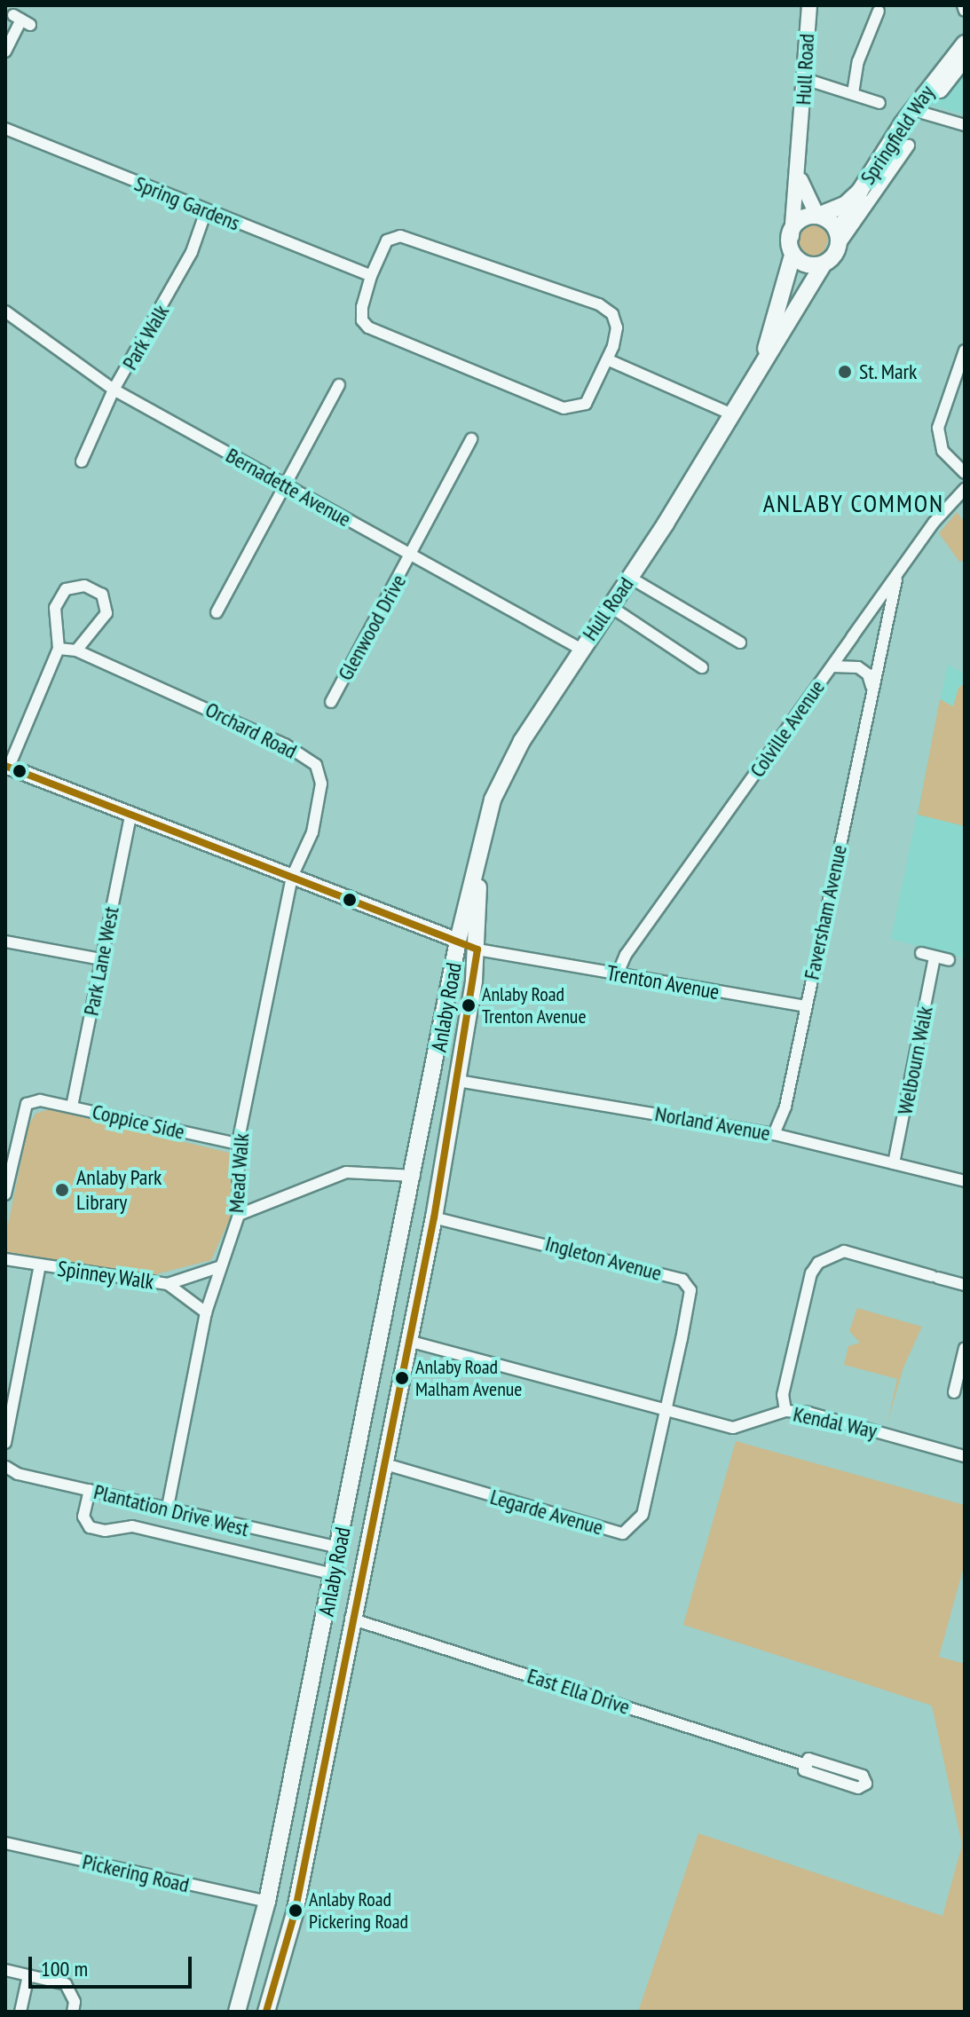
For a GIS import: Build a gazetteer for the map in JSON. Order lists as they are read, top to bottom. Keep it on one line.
{"streets":{"main road":["Hull Road","Springfield Way","Anlaby Road"],"street":["Spring Gardens","Park Walk","Bernadette Avenue","Glenwood Drive","Colville Avenue","Orchard Road","Faversham Avenue","Park Lane West","Trenton Avenue","Welbourn Walk","Coppice Side","Norland Avenue","Mead Walk","Ingleton Avenue","Spinney Walk","Kendal Way","Plantation Drive West","Legarde Avenue","East Ella Drive","Pickering Road"]},"crossings":[["Hull Road","Springfield Way"],["Hull Road","Bernadette Avenue"],["Hull Road","Anlaby Road"],["Spring Gardens","Park Walk"],["Park Walk","Bernadette Avenue"],["Bernadette Avenue","Glenwood Drive"],["Colville Avenue","Faversham Avenue"],["Colville Avenue","Trenton Avenue"],["Orchard Road","Mead Walk"],["Faversham Avenue","Trenton Avenue"],["Faversham Avenue","Norland Avenue"],["Park Lane West","Coppice Side"],["Trenton Avenue","Anlaby Road"],["Anlaby Road","Norland Avenue"],["Anlaby Road","Ingleton Avenue"],["Anlaby Road","Kendal Way"],["Anlaby Road","Plantation Drive West"],["Anlaby Road","Legarde Avenue"],["Anlaby Road","East Ella Drive"],["Anlaby Road","Pickering Road"],["Welbourn Walk","Norland Avenue"],["Coppice Side","Mead Walk"],["Mead Walk","Spinney Walk"],["Mead Walk","Plantation Drive West"],["Ingleton Avenue","Kendal Way"],["Ingleton Avenue","Legarde Avenue"],["Kendal Way","Legarde Avenue"]],"districts":["ANLABY COMMON"],"places":["St. Mark","Anlaby Road Trenton Avenue","Anlaby Park Library","Anlaby Road Malham Avenue","Anlaby Road Pickering Road"],"scale_bar":"100 m"}
